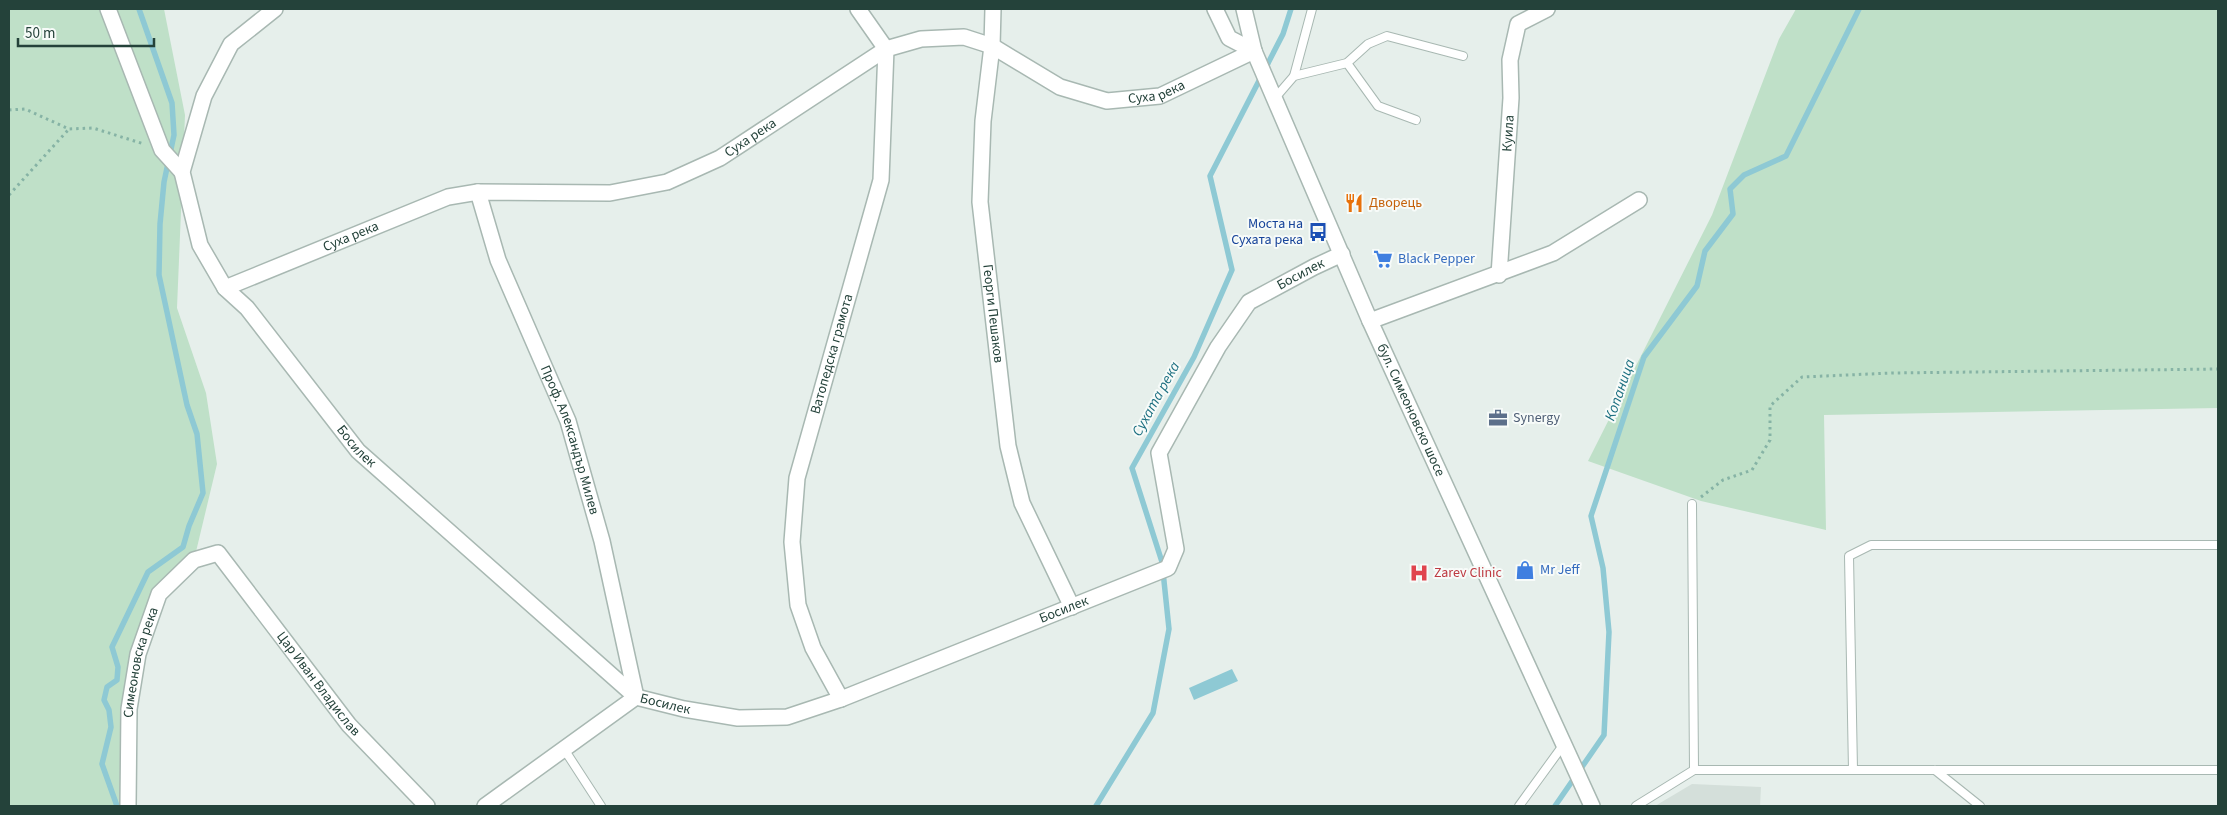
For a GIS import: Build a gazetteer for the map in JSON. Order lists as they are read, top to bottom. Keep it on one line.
{"streets":{"street":["Суха река","Куила","Босилек","Георги Пешаков","Ватопедска грамота","бул. Симеоновско шосе","Проф. Александър Милев","Симеоновска река","Цар Иван Владислав"]},"crossings":[["Суха река","Босилек"],["Суха река","Георги Пешаков"],["Суха река","Ватопедска грамота"],["Суха река","бул. Симеоновско шосе"],["Суха река","Проф. Александър Милев"],["Босилек","Георги Пешаков"],["Босилек","Ватопедска грамота"],["Босилек","бул. Симеоновско шосе"],["Босилек","Проф. Александър Милев"],["Симеоновска река","Цар Иван Владислав"]],"water":["Копаница","Сухата река"],"places":{"restaurant":["Дворець"],"bus stop":["Моста на Сухата река"],"supermarket":["Black Pepper"],"office":["Synergy"],"shop":["Mr Jeff"],"hospital":["Zarev Clinic"]},"scale_bar":"50 m"}
